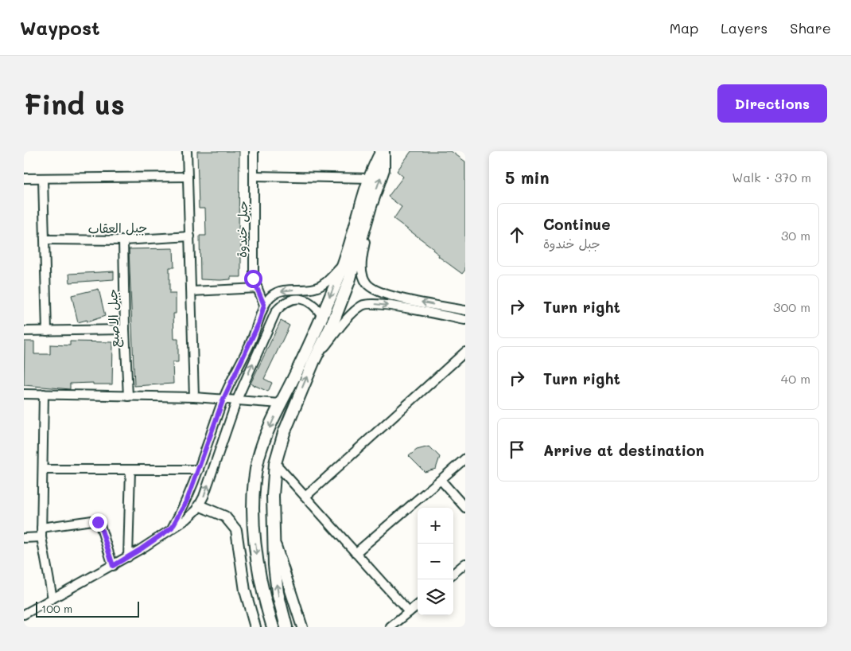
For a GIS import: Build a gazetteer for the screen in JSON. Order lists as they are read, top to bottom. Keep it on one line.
{"streets":{"street":["جبل العقاب","جبل خندوة","جبل الاصبع"]},"crossings":[["جبل العقاب","جبل الاصبع"]],"scale_bar":"100 m","page":{"header":"Waypost","nav":["Map","Layers","Share"],"buttons":"Directions","title":"Find us","heading":["5 min","Walk · 370 m"],"list":[["Continue","جبل خندوة","30 m"],["Turn right","300 m"],["Turn right","40 m"],"Arrive at destination"],"map_buttons":["+","−"],"scale":"100 m"}}
